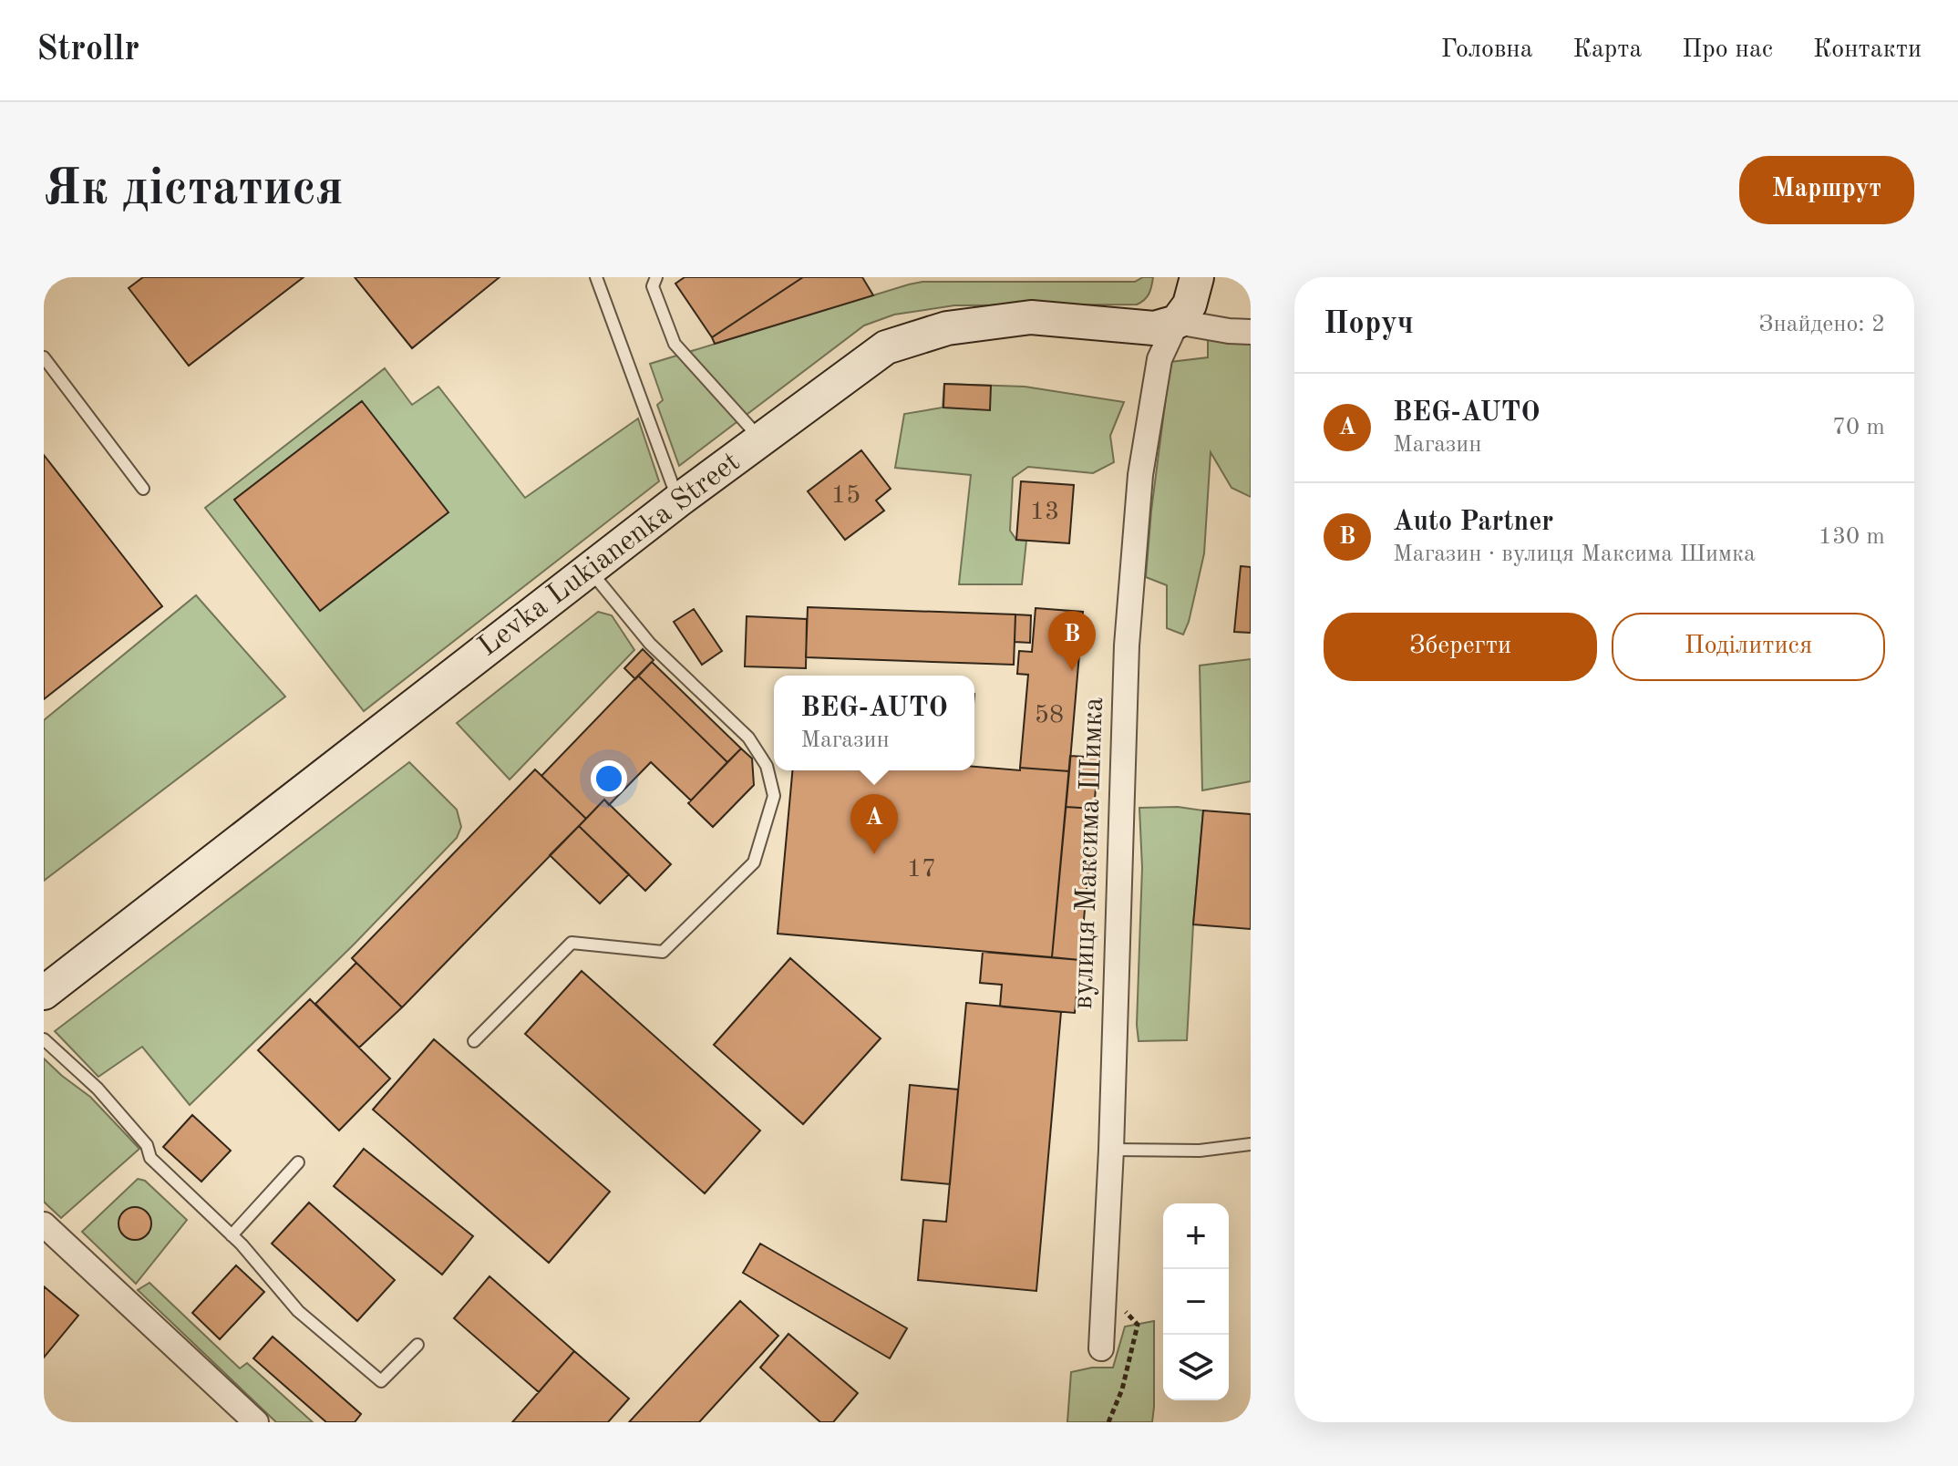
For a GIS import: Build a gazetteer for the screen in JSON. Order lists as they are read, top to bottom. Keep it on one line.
{"streets":{"main road":["Levka Lukianenka Street"],"street":["вулиця Максима Шимка"]},"crossings":[["Levka Lukianenka Street","вулиця Максима Шимка"]],"house_numbers":["15","13","58","17"],"page":{"header":"Strollr","nav":["Головна","Карта","Про нас","Контакти"],"buttons":["Маршрут",["Зберегти","Поділитися"]],"title":"Як дістатися","heading":["Поруч","Знайдено: 2"],"list":[{"mark":"A","name":"BEG-AUTO","note":"Магазин","value":"70 m"},{"mark":"B","name":"Auto Partner","note":"Магазин · вулиця Максима Шимка","value":"130 m"}],"pins":["B","A"],"popup":["BEG-AUTO","Магазин"],"map_buttons":["+","−"]}}
